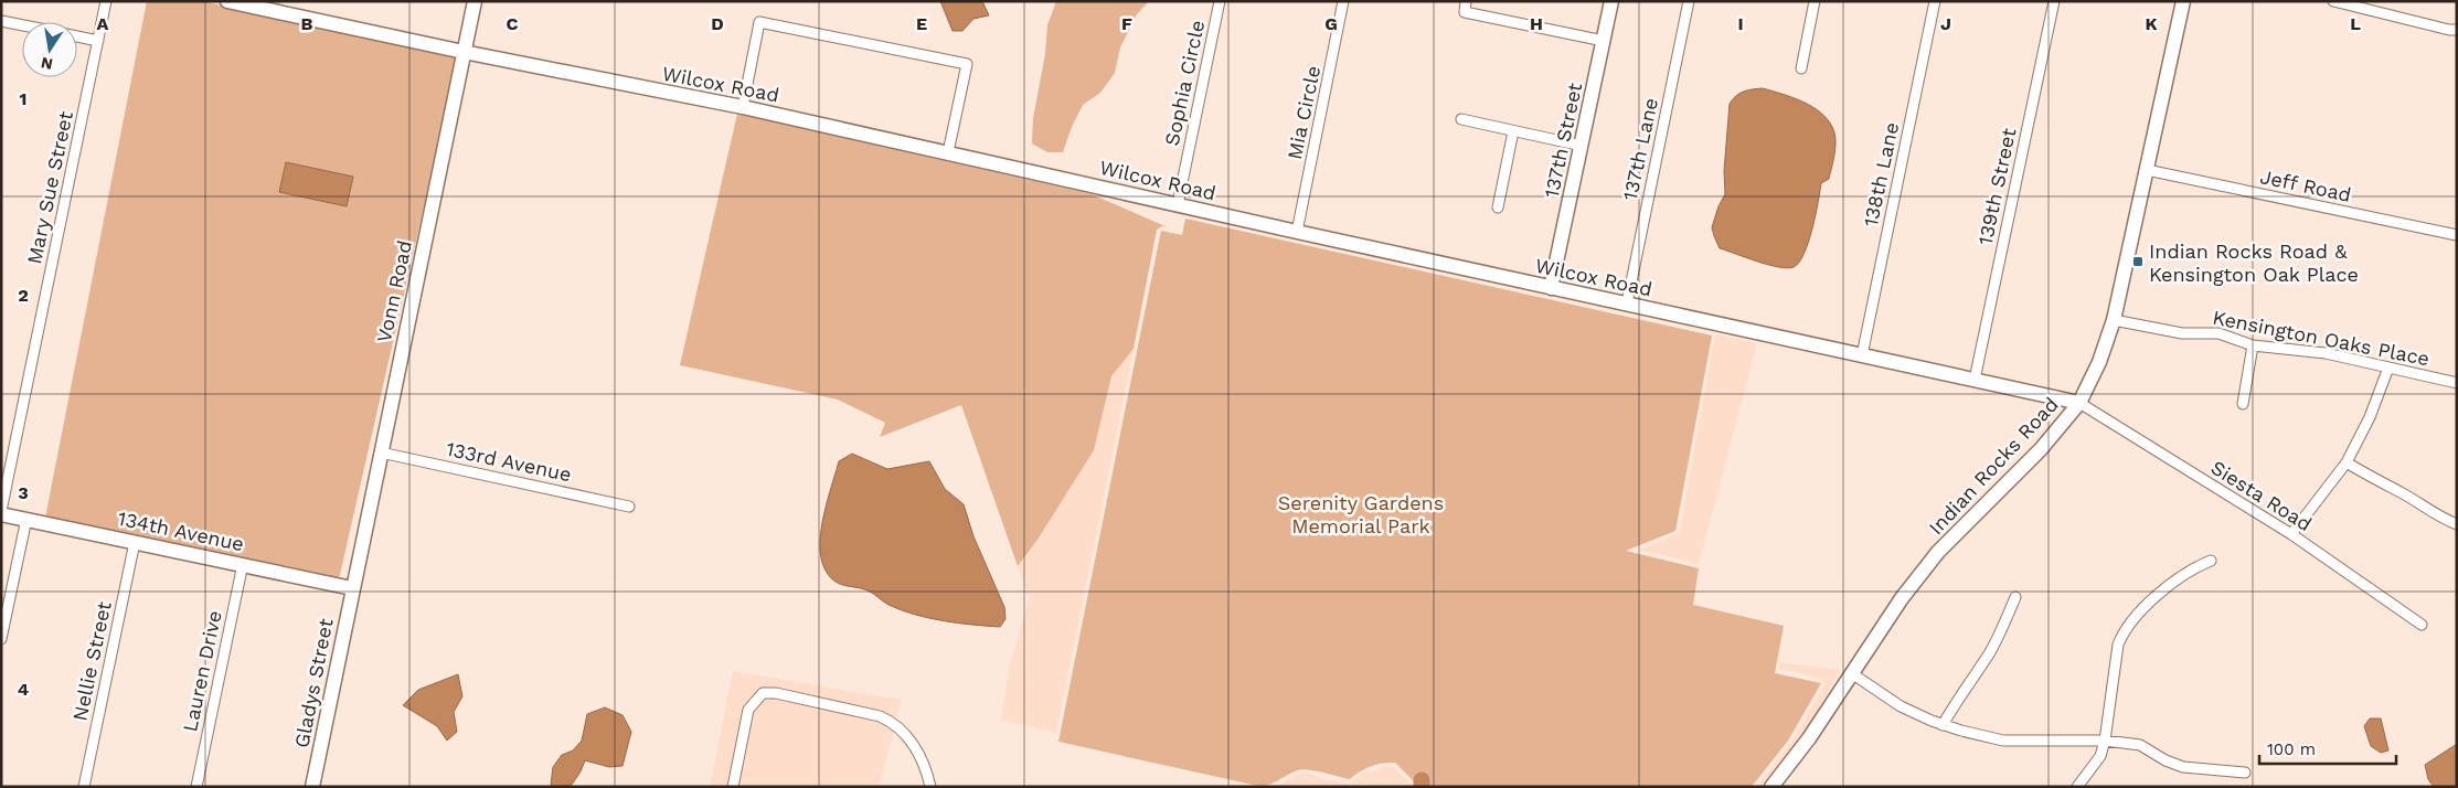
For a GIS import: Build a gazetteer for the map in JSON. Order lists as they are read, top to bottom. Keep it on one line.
{"streets":{"street":["Sophia Circle","Wilcox Road","Mia Circle","137th Street","137th Lane","138th Lane","Jeff Road","139th Street","Mary Sue Street","Vonn Road","Kensington Oaks Place","133rd Avenue","Indian Rocks Road","Siesta Road","134th Avenue","Nellie Street","Lauren Drive","Gladys Street"]},"crossings":[["Sophia Circle","Wilcox Road"],["Wilcox Road","Mia Circle"],["Wilcox Road","137th Street"],["Wilcox Road","137th Lane"],["Wilcox Road","138th Lane"],["Wilcox Road","139th Street"],["Wilcox Road","Vonn Road"],["Wilcox Road","Indian Rocks Road"],["Wilcox Road","Siesta Road"],["Jeff Road","Indian Rocks Road"],["Mary Sue Street","134th Avenue"],["Vonn Road","133rd Avenue"],["Vonn Road","134th Avenue"],["Vonn Road","Gladys Street"],["Kensington Oaks Place","Indian Rocks Road"],["Indian Rocks Road","Siesta Road"],["134th Avenue","Nellie Street"],["134th Avenue","Lauren Drive"],["134th Avenue","Gladys Street"]],"parks":["Serenity Gardens Memorial Park"],"places":{"transit":["Indian Rocks Road & Kensington Oak Place"]},"scale_bar":"100 m","north":"bottom","grid":{"columns":["A","B","C","D","E","F","G","H","I","J","K","L"],"rows":["1","2","3","4"]}}
